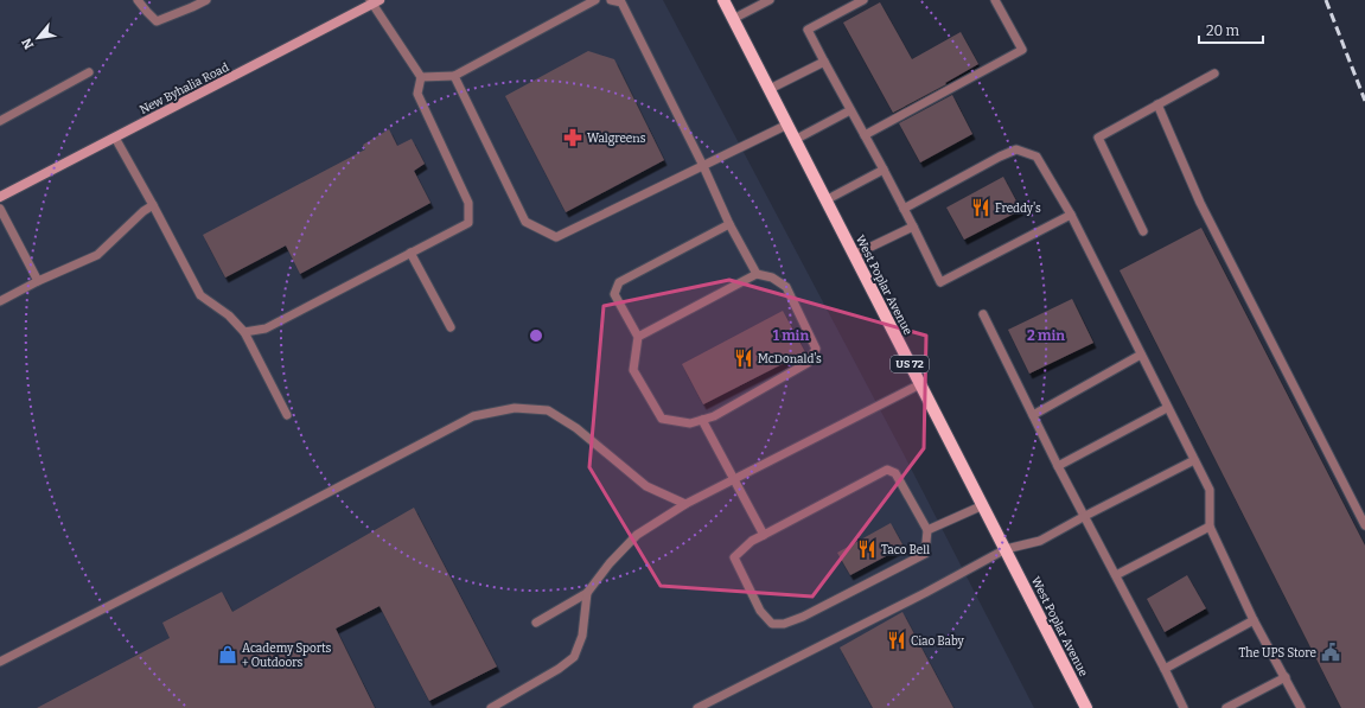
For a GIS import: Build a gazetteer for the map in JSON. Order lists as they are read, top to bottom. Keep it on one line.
{"streets":{"main road":["New Byhalia Road","West Poplar Avenue","US 72"]},"places":{"pharmacy":["Walgreens"],"restaurant":["Freddy's","McDonald's","Taco Bell","Ciao Baby"],"public building":["The UPS Store"],"shop":["Academy Sports + Outdoors"]},"scale_bar":"20 m","north":"bottom left","rings":["1 min","2 min"]}
